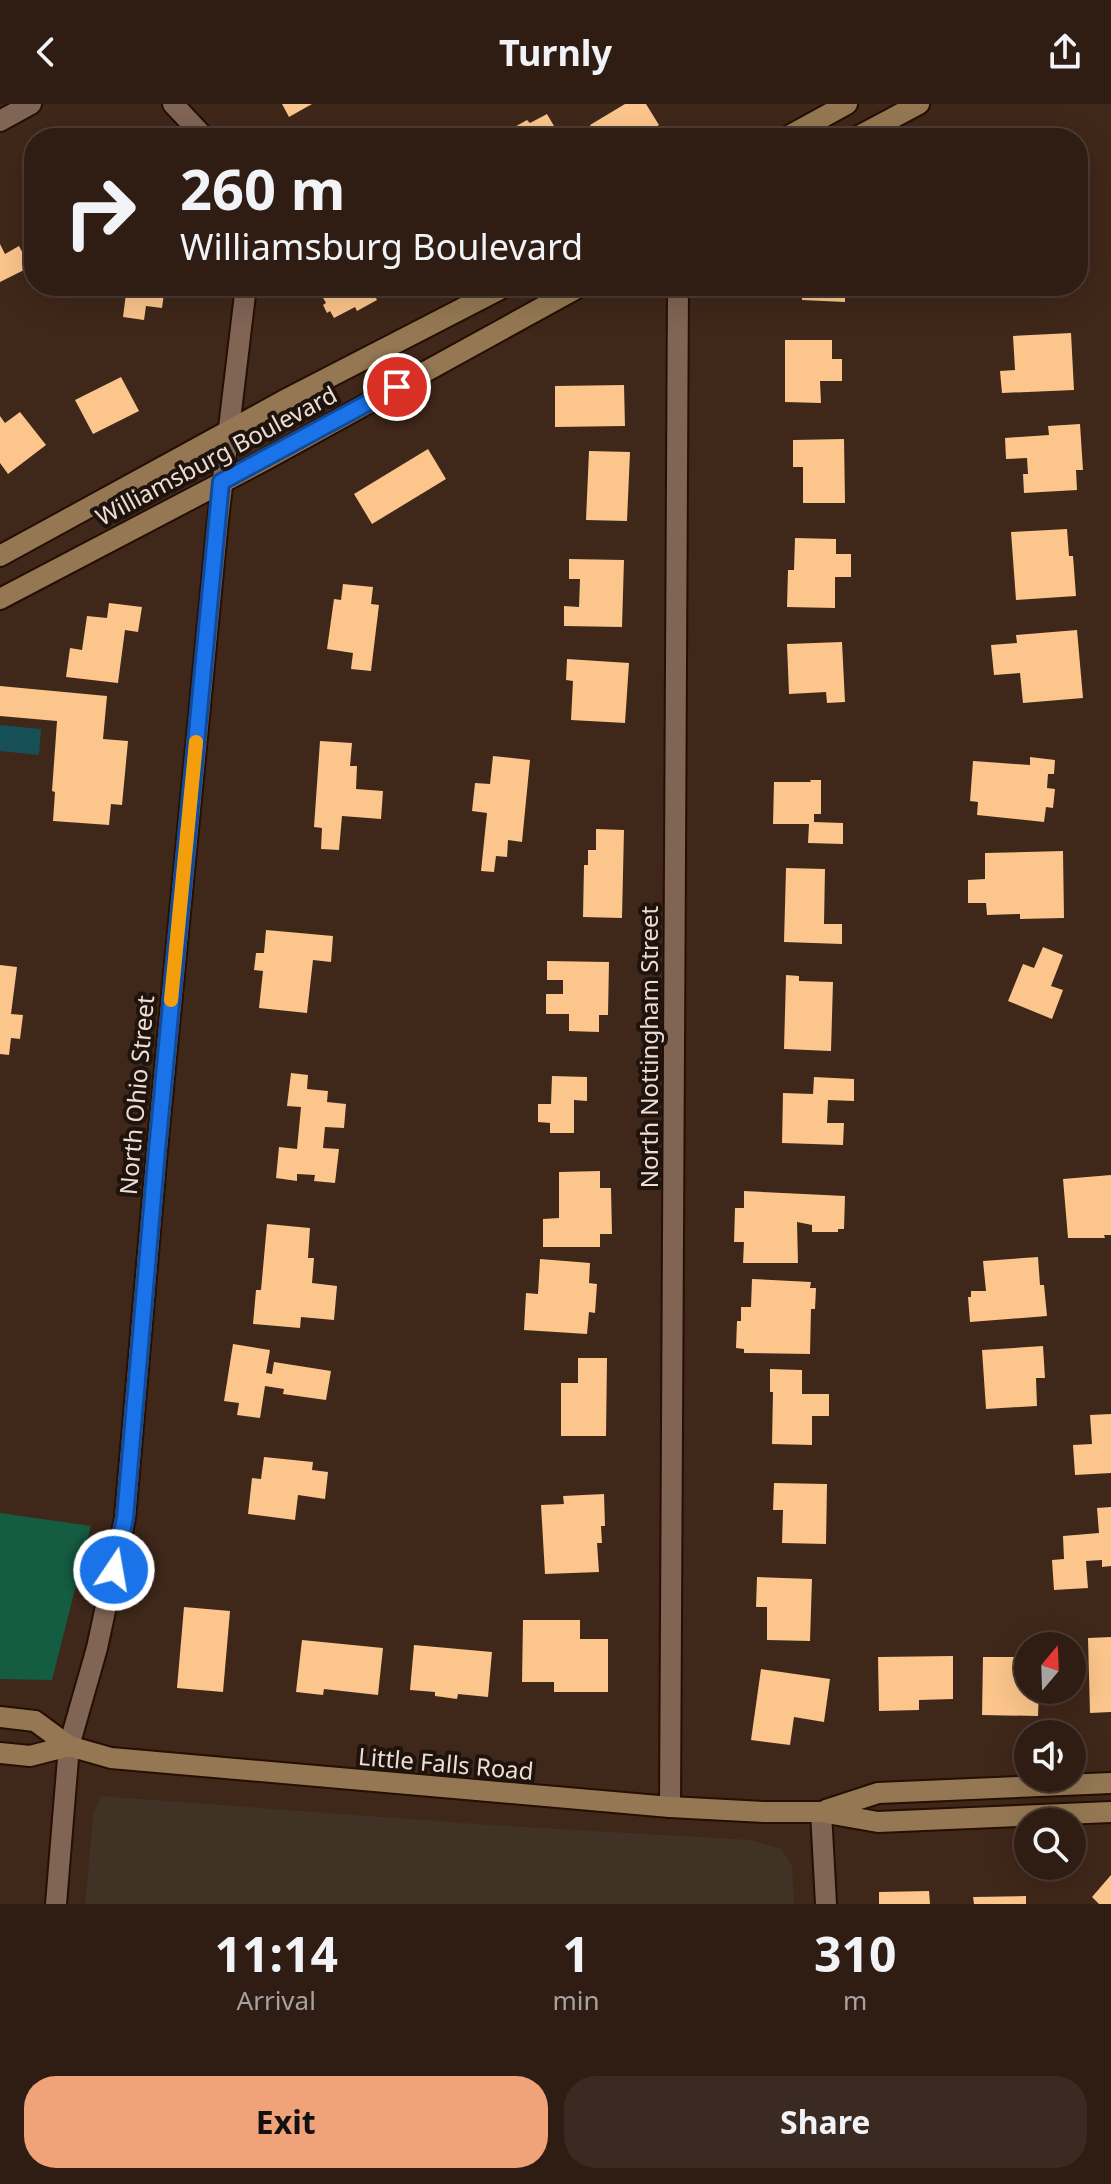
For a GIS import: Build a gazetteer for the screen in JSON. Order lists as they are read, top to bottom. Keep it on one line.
{"streets":{"street":["Williamsburg Boulevard","North Nottingham Street","North Ohio Street","Little Falls Road"]},"crossings":[["Williamsburg Boulevard","North Ohio Street"],["North Nottingham Street","Little Falls Road"],["North Ohio Street","Little Falls Road"]],"north":"top","page":{"header":"Turnly","turn":["260 m","Williamsburg Boulevard"],"eta":["11:14","Arrival","1","min","310","m"],"buttons":["Exit","Share"]}}
